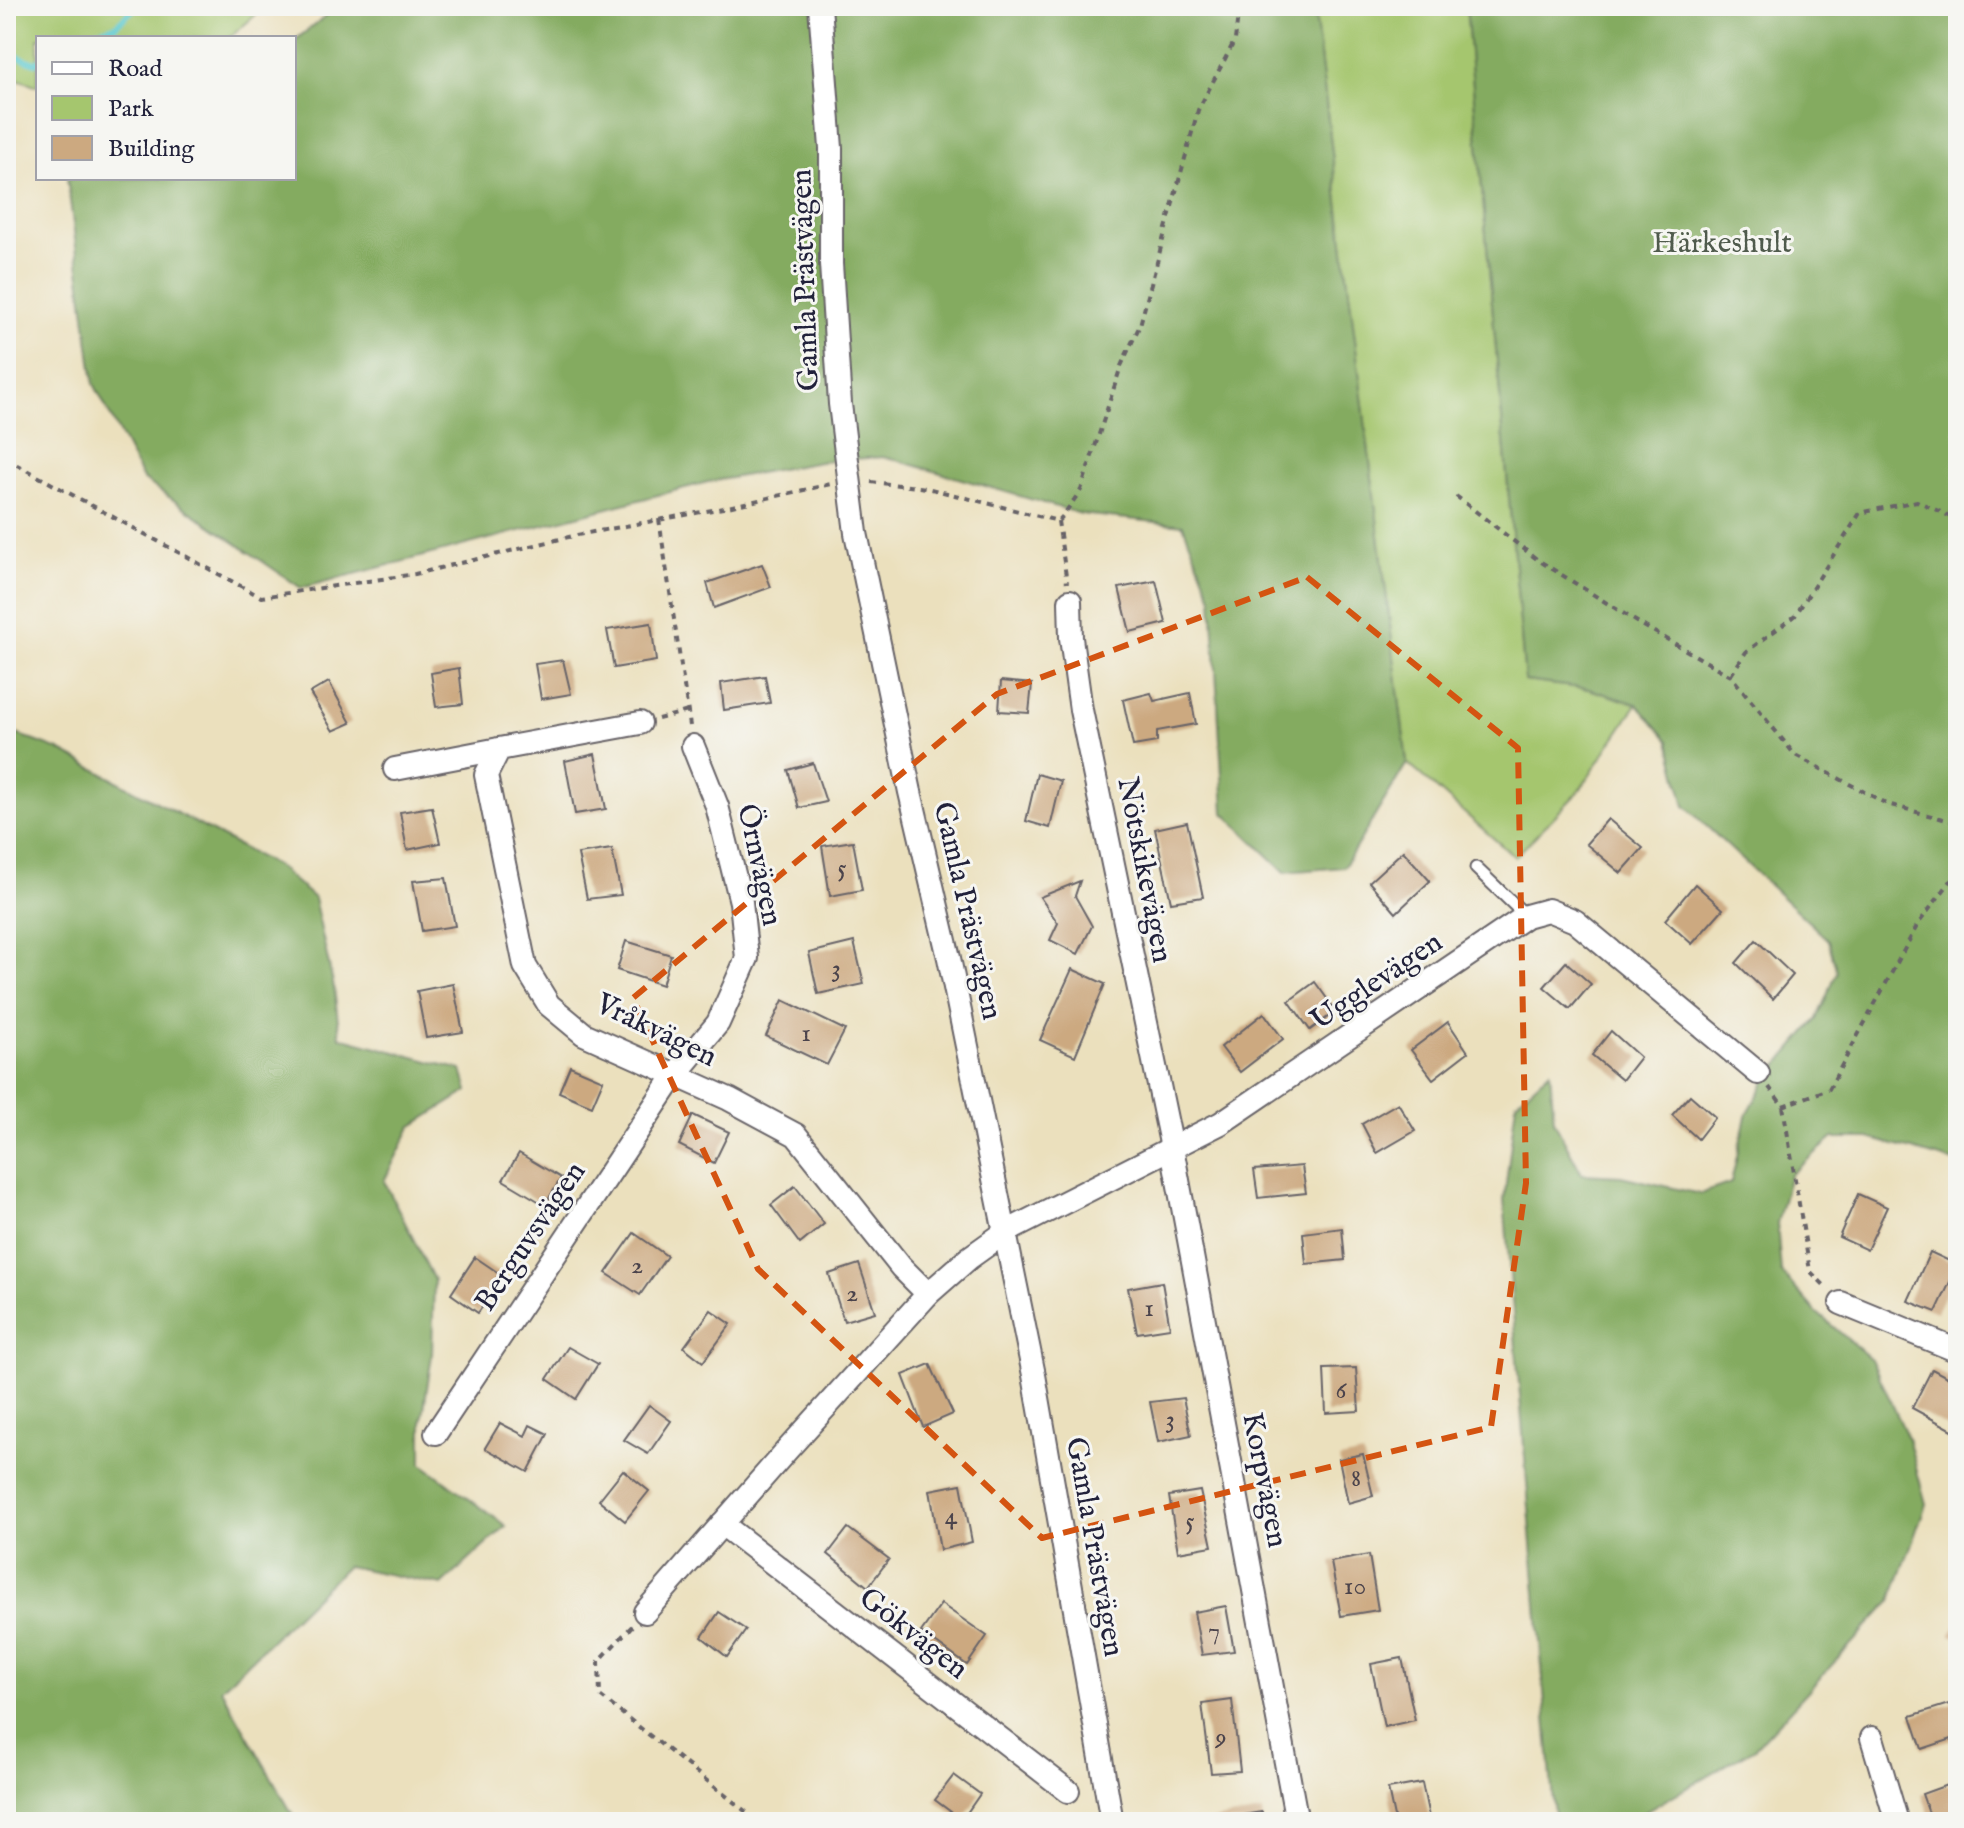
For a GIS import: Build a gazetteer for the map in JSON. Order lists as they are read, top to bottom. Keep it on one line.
{"streets":{"street":["Gamla Prästvägen","Örnvägen","Nötskikevägen","Ugglevägen","Vråkvägen","Berguvsvägen","Korpvägen","Gökvägen"]},"crossings":[["Gamla Prästvägen","Ugglevägen"],["Örnvägen","Vråkvägen"],["Örnvägen","Berguvsvägen"],["Nötskikevägen","Ugglevägen"],["Nötskikevägen","Korpvägen"],["Ugglevägen","Korpvägen"],["Vråkvägen","Berguvsvägen"]],"parks":["Härkeshult"],"house_numbers":["5","3","1","2","2","1","6","3","8","4","5","10","7","9"],"legend":["Road","Park","Building"]}
